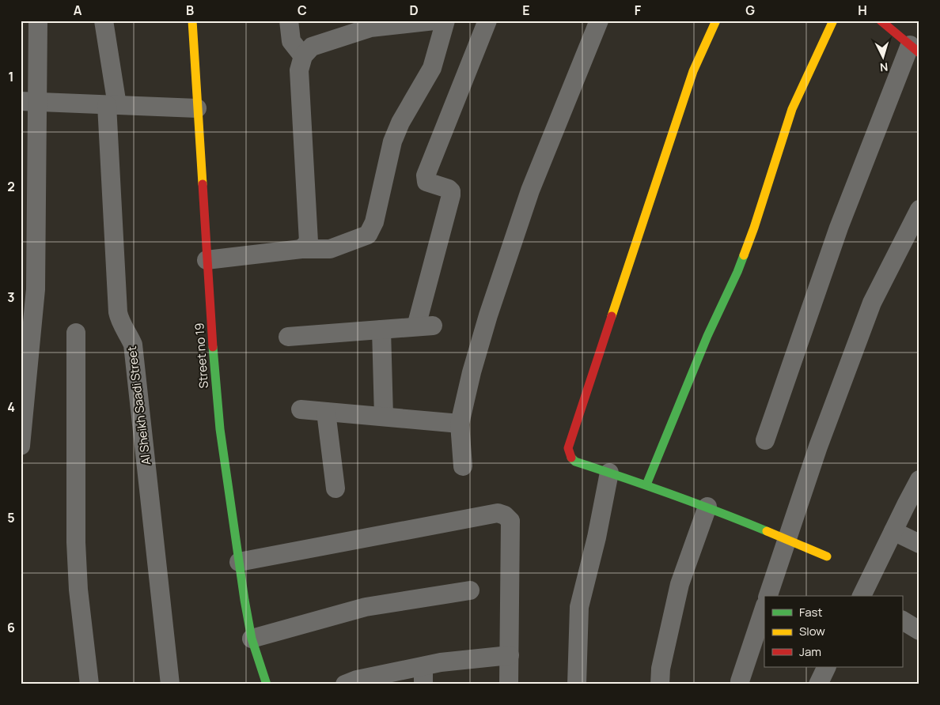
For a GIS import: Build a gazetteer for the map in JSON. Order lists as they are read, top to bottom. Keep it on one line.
{"streets":{"street":["Street no 19","Al Sheikh Saadi Street"]},"legend":["Fast","Slow","Jam"],"north":"bottom","grid":{"columns":["A","B","C","D","E","F","G","H"],"rows":["1","2","3","4","5","6"]}}
